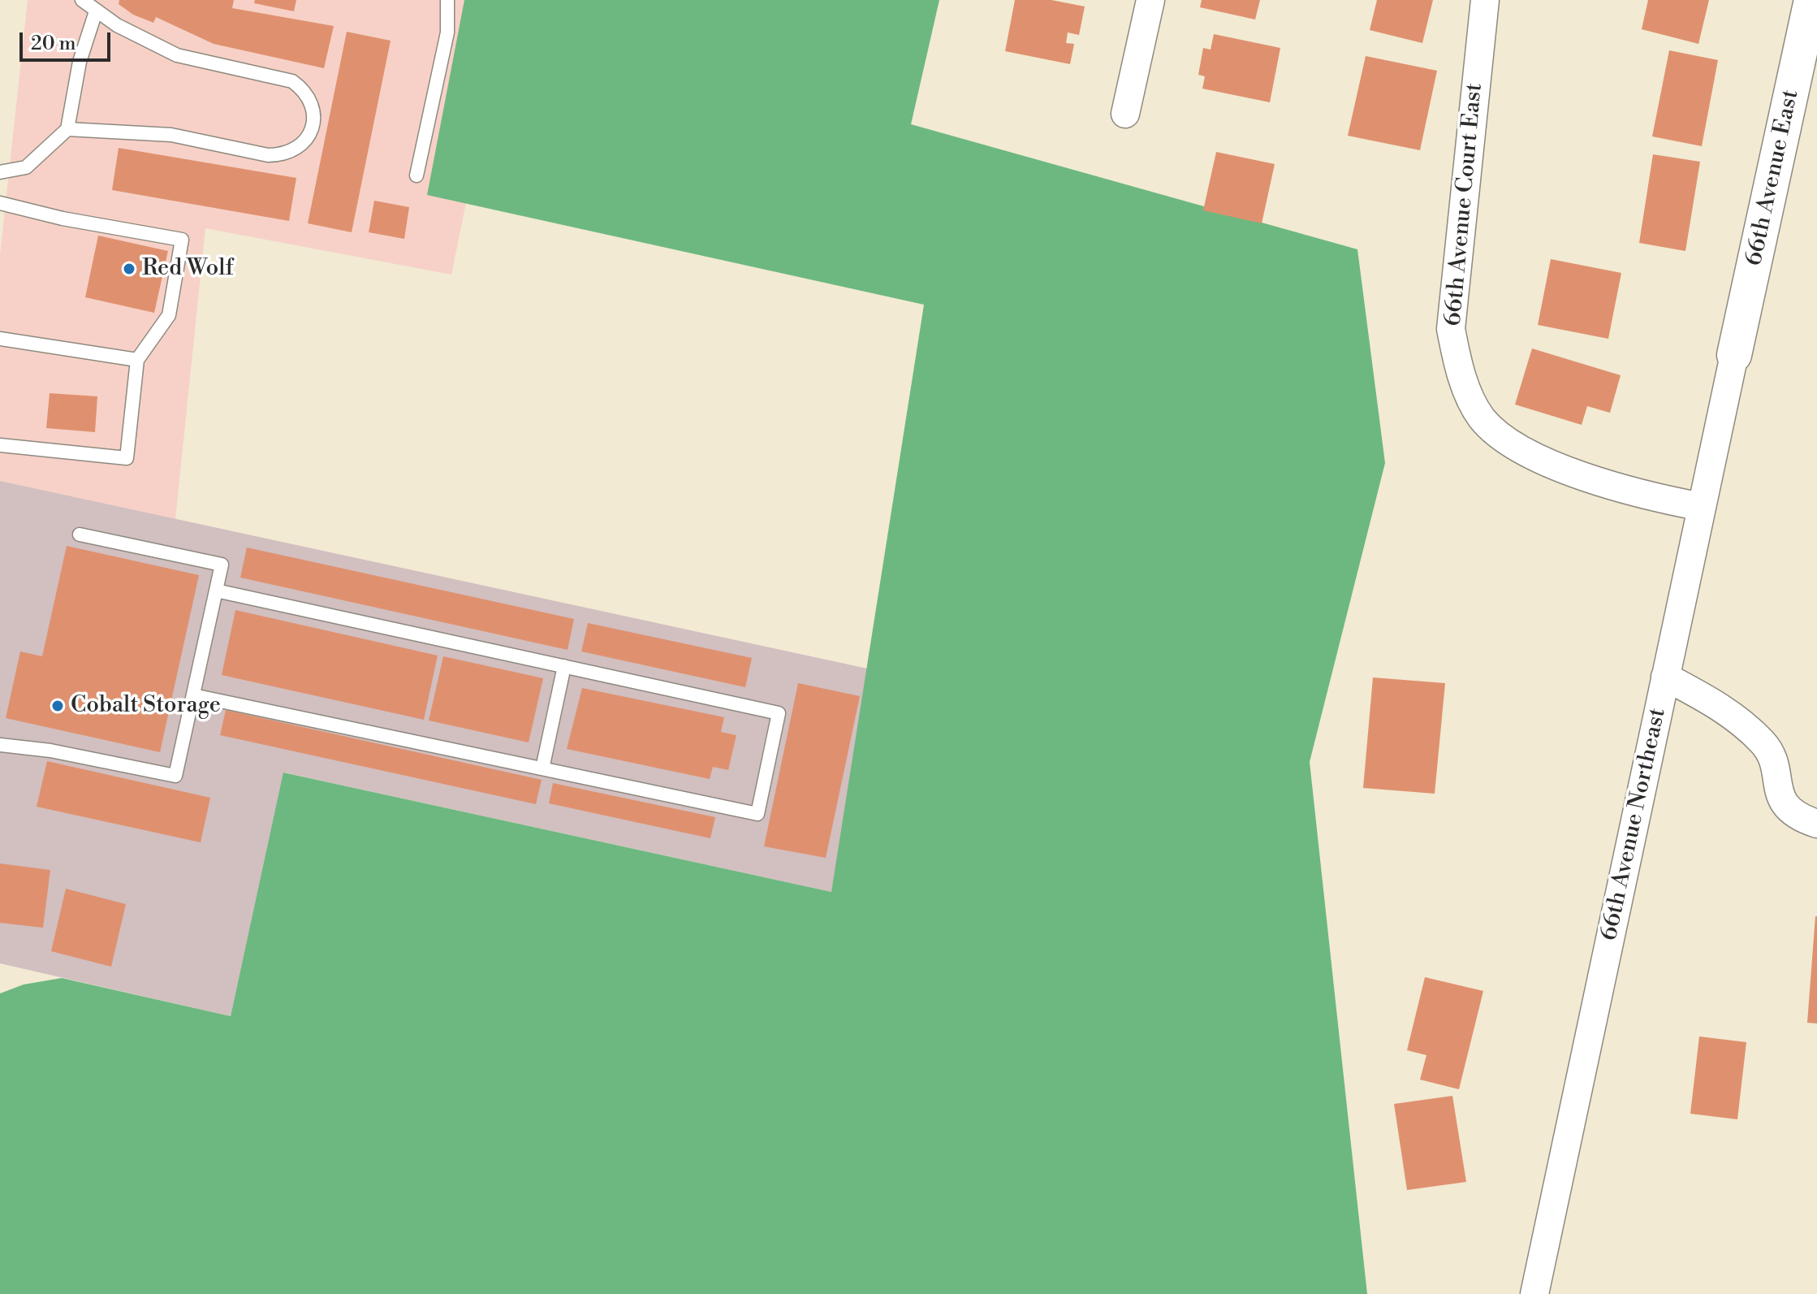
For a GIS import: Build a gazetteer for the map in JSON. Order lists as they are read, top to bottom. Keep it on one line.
{"streets":{"street":["66th Avenue East","66th Avenue Court East","66th Avenue Northeast"]},"crossings":[["66th Avenue East","66th Avenue Northeast"],["66th Avenue Court East","66th Avenue Northeast"]],"places":["Red Wolf","Cobalt Storage"],"scale_bar":"20 m"}
